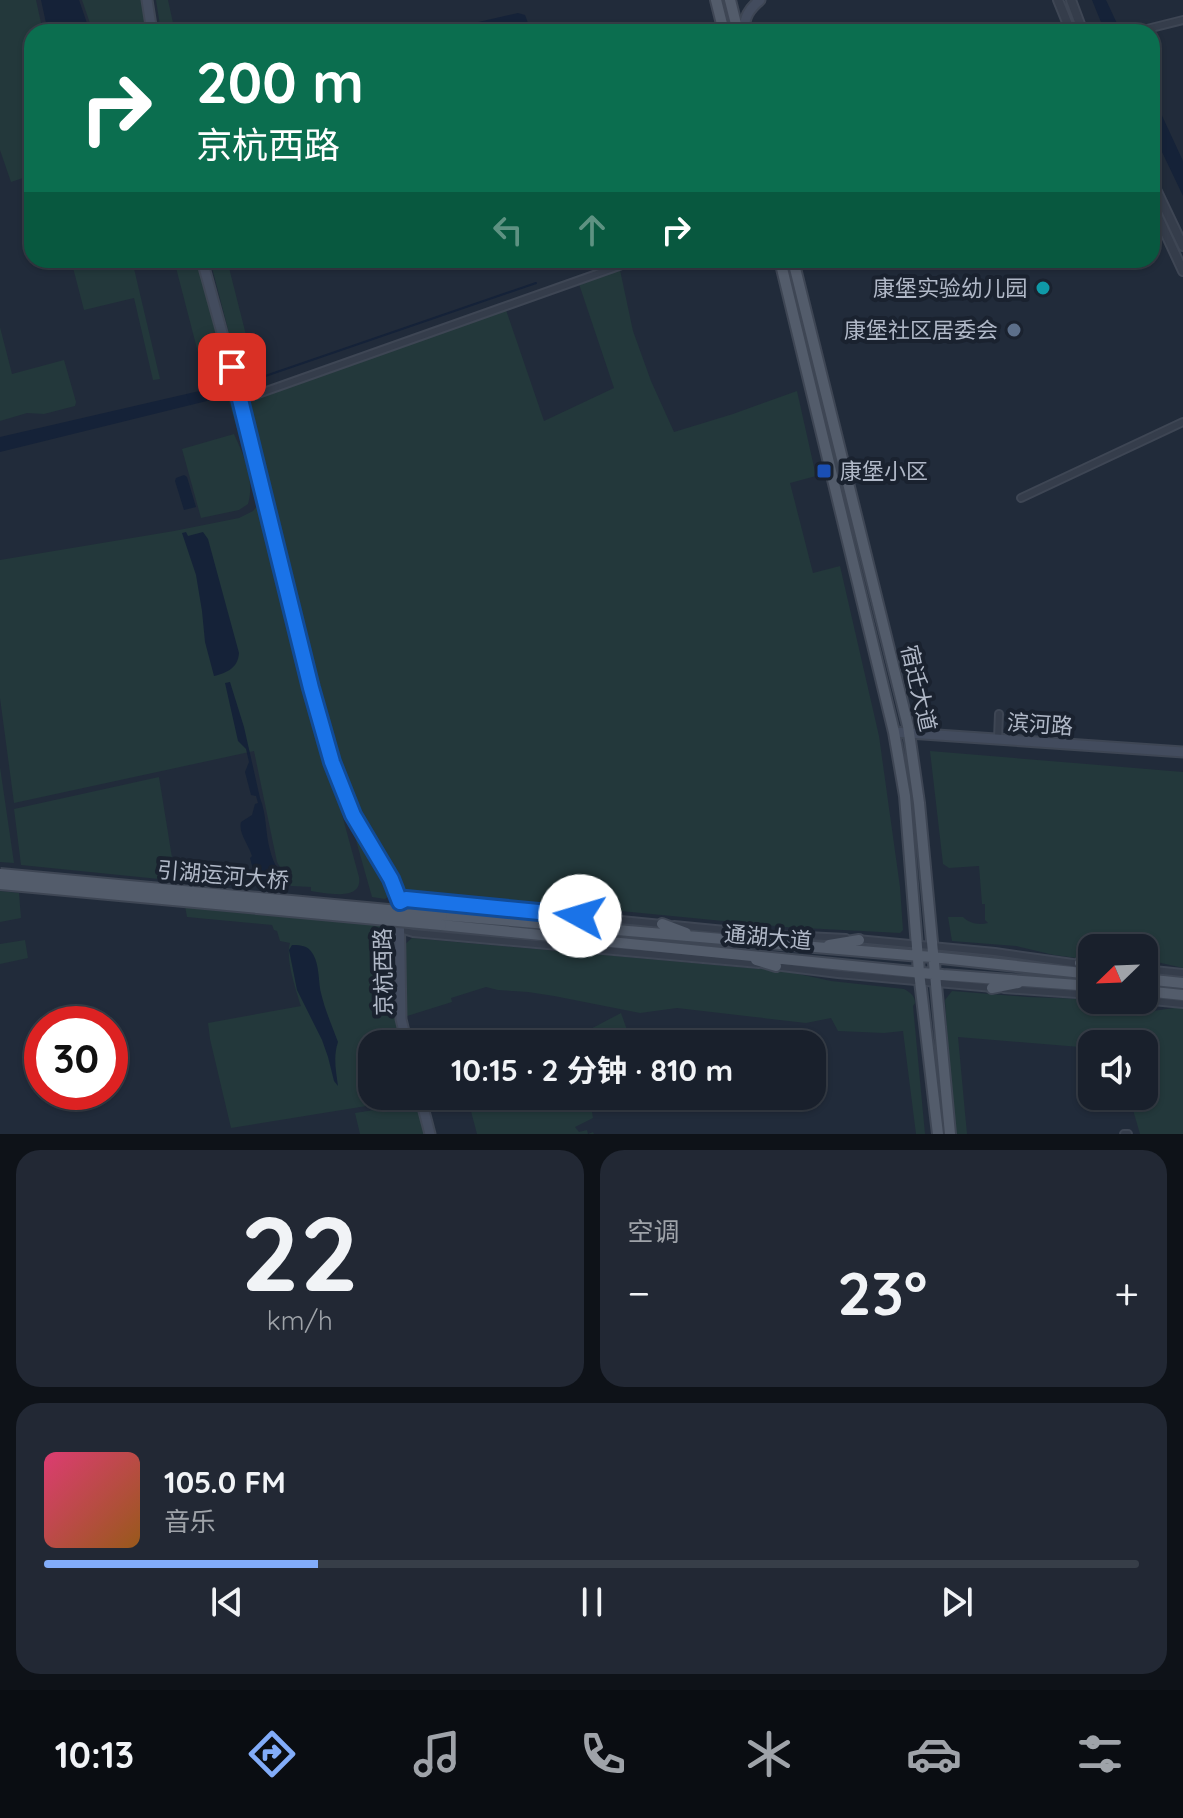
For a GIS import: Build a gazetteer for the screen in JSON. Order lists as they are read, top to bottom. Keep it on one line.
{"streets":{"main road":["宿迁大道","滨河路","引湖运河大桥","通湖大道","京杭西路"]},"crossings":[["宿迁大道","滨河路"],["宿迁大道","通湖大道"],["引湖运河大桥","通湖大道"]],"places":{"other":["康堡实验幼儿园","康堡社区居委会"],"transit":["康堡小区"]},"north":"bottom left","page":{"turn":["200 m","京杭西路"],"limit":"30","trip":"10:15 · 2 分钟 · 810 m","tile":[["22","km/h"],"空调"],"heat":["−","23°","+"],"song":["105.0 FM","音乐"],"tabs":"10:13"}}
